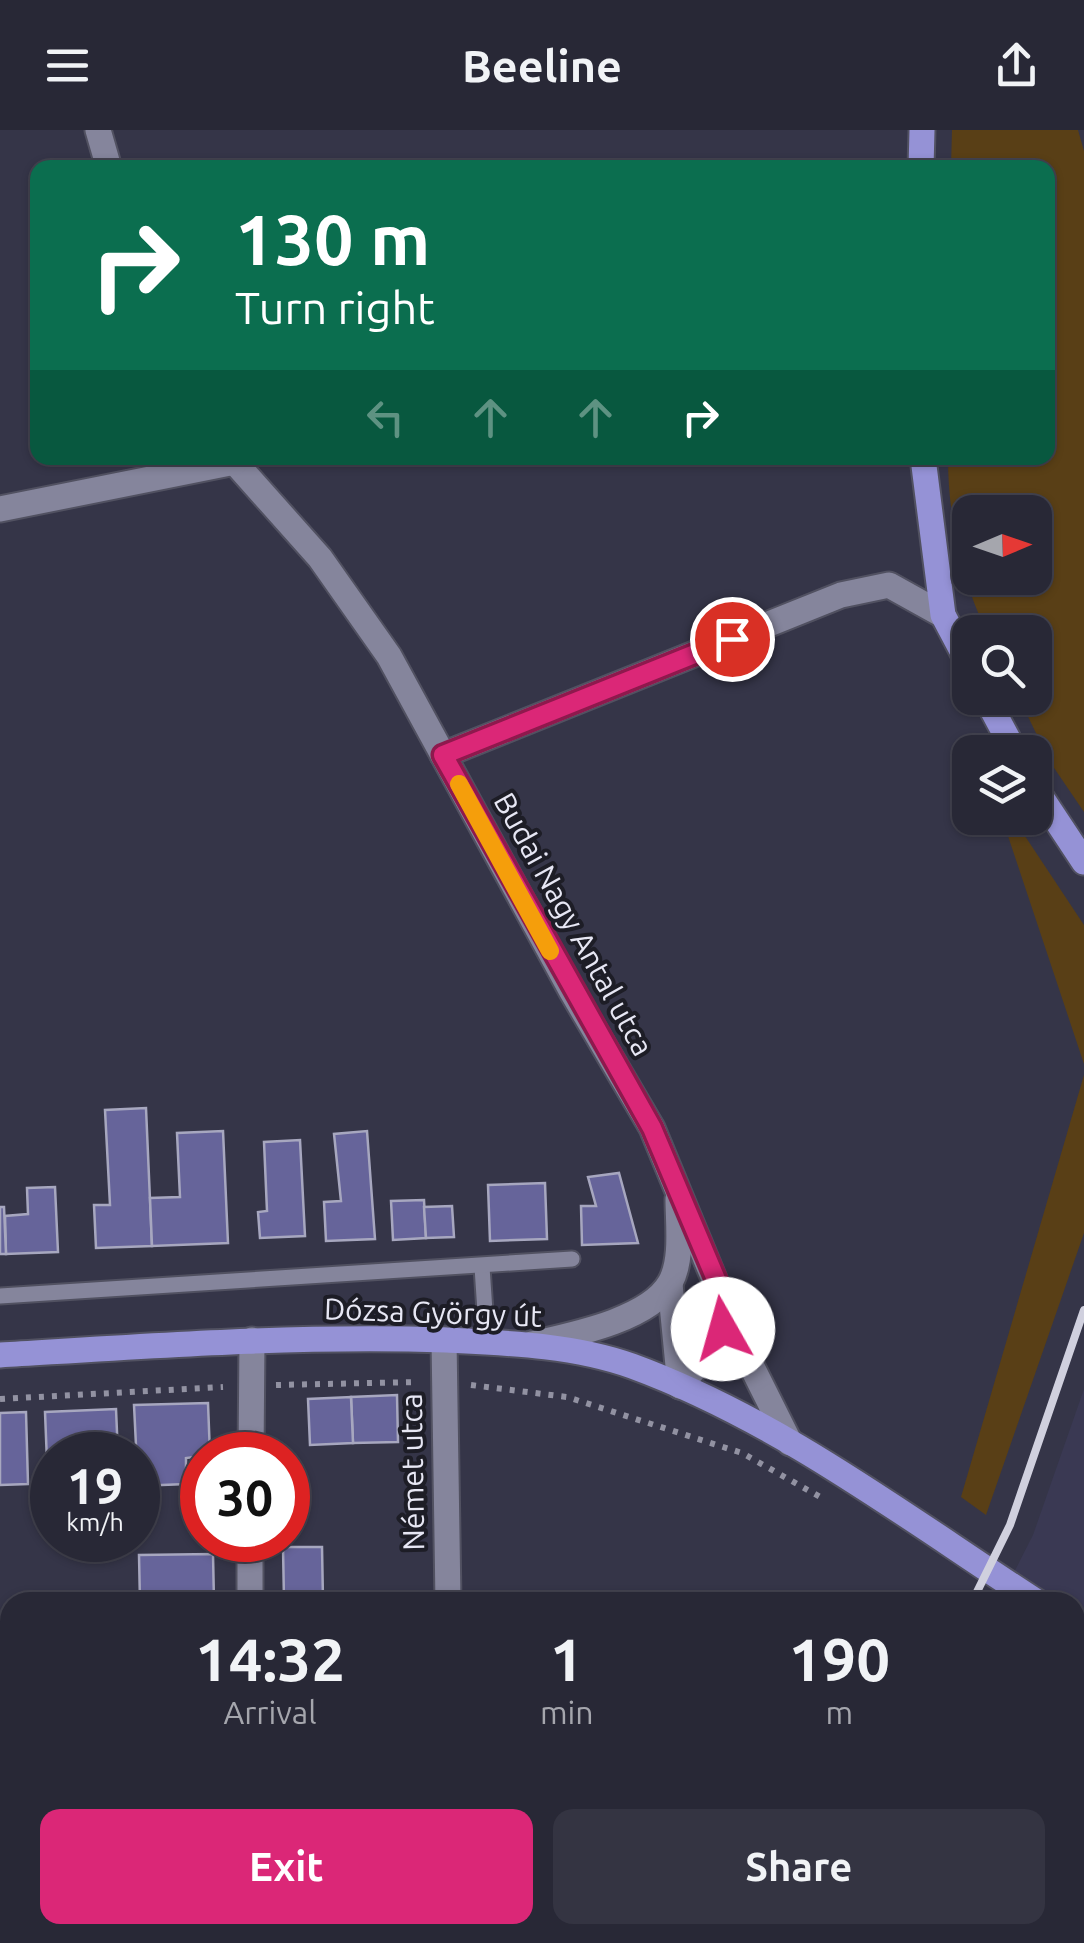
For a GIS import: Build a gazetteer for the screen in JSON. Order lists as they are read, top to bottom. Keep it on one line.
{"streets":{"main road":["Dózsa György út"],"street":["Budai Nagy Antal utca","Német utca"]},"crossings":[["Budai Nagy Antal utca","Dózsa György út"],["Dózsa György út","Német utca"]],"north":"right","page":{"header":"Beeline","turn":["130 m","Turn right"],"speed":"19 km/h","limit":"30","eta":["14:32","Arrival","1","min","190","m"],"buttons":["Exit","Share"]}}
